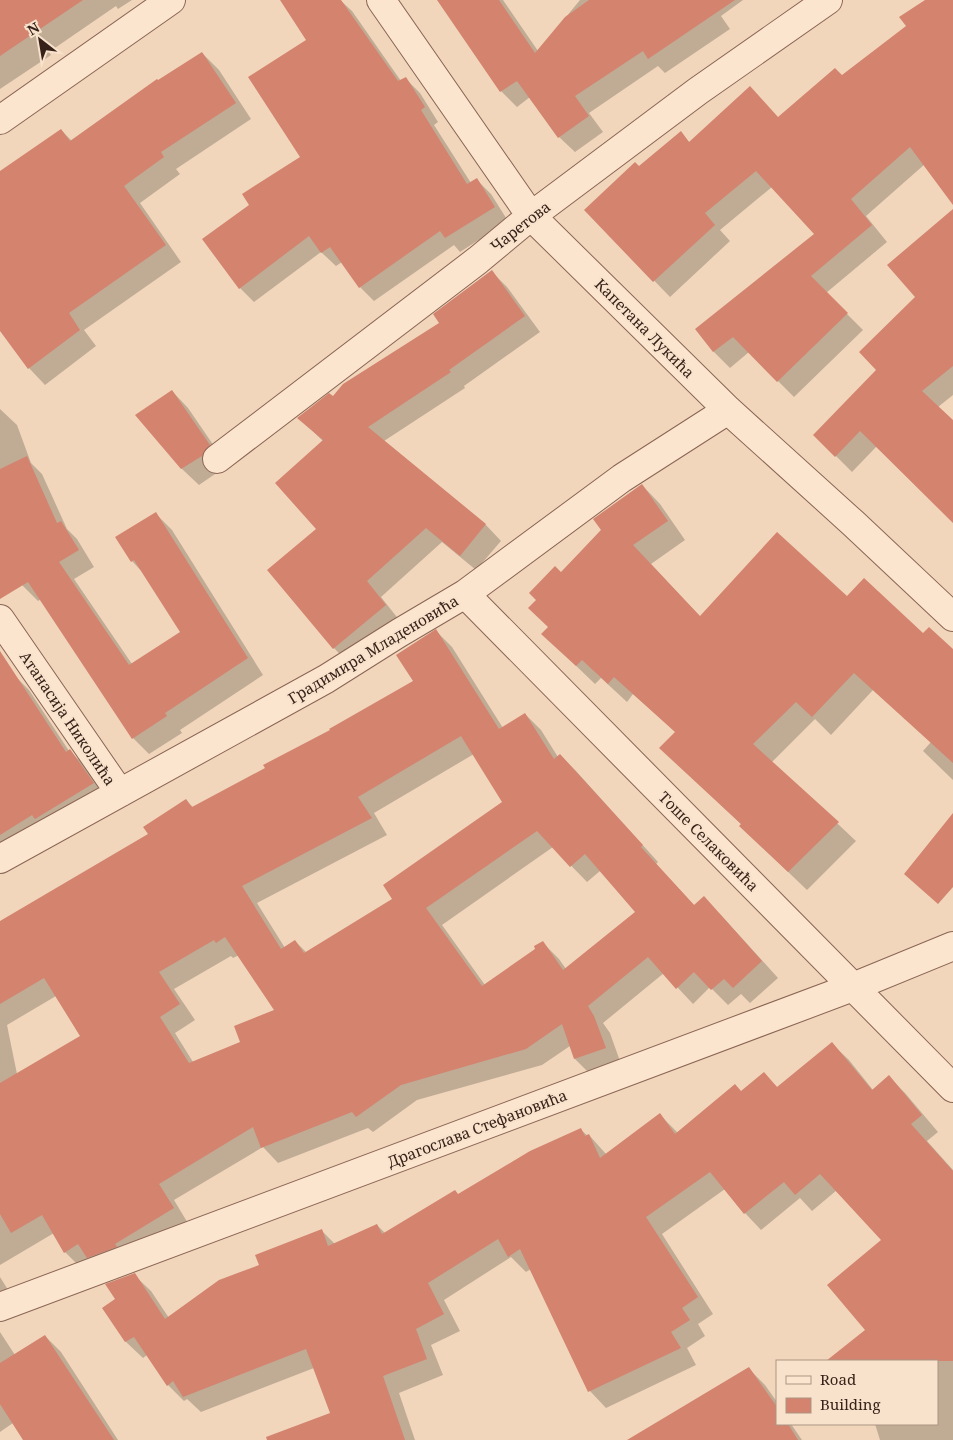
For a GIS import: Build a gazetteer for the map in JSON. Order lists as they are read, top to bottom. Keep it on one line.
{"streets":{"street":["Чаретова","Капетана Лукића","Градимира Младеновића","Атанасија Николића","Тоше Селаковића","Драгослава Стефановића"]},"crossings":[["Чаретова","Капетана Лукића"],["Капетана Лукића","Градимира Младеновића"],["Градимира Младеновића","Атанасија Николића"],["Градимира Младеновића","Тоше Селаковића"],["Тоше Селаковића","Драгослава Стефановића"]],"legend":["Road","Building"],"north":"top left"}
